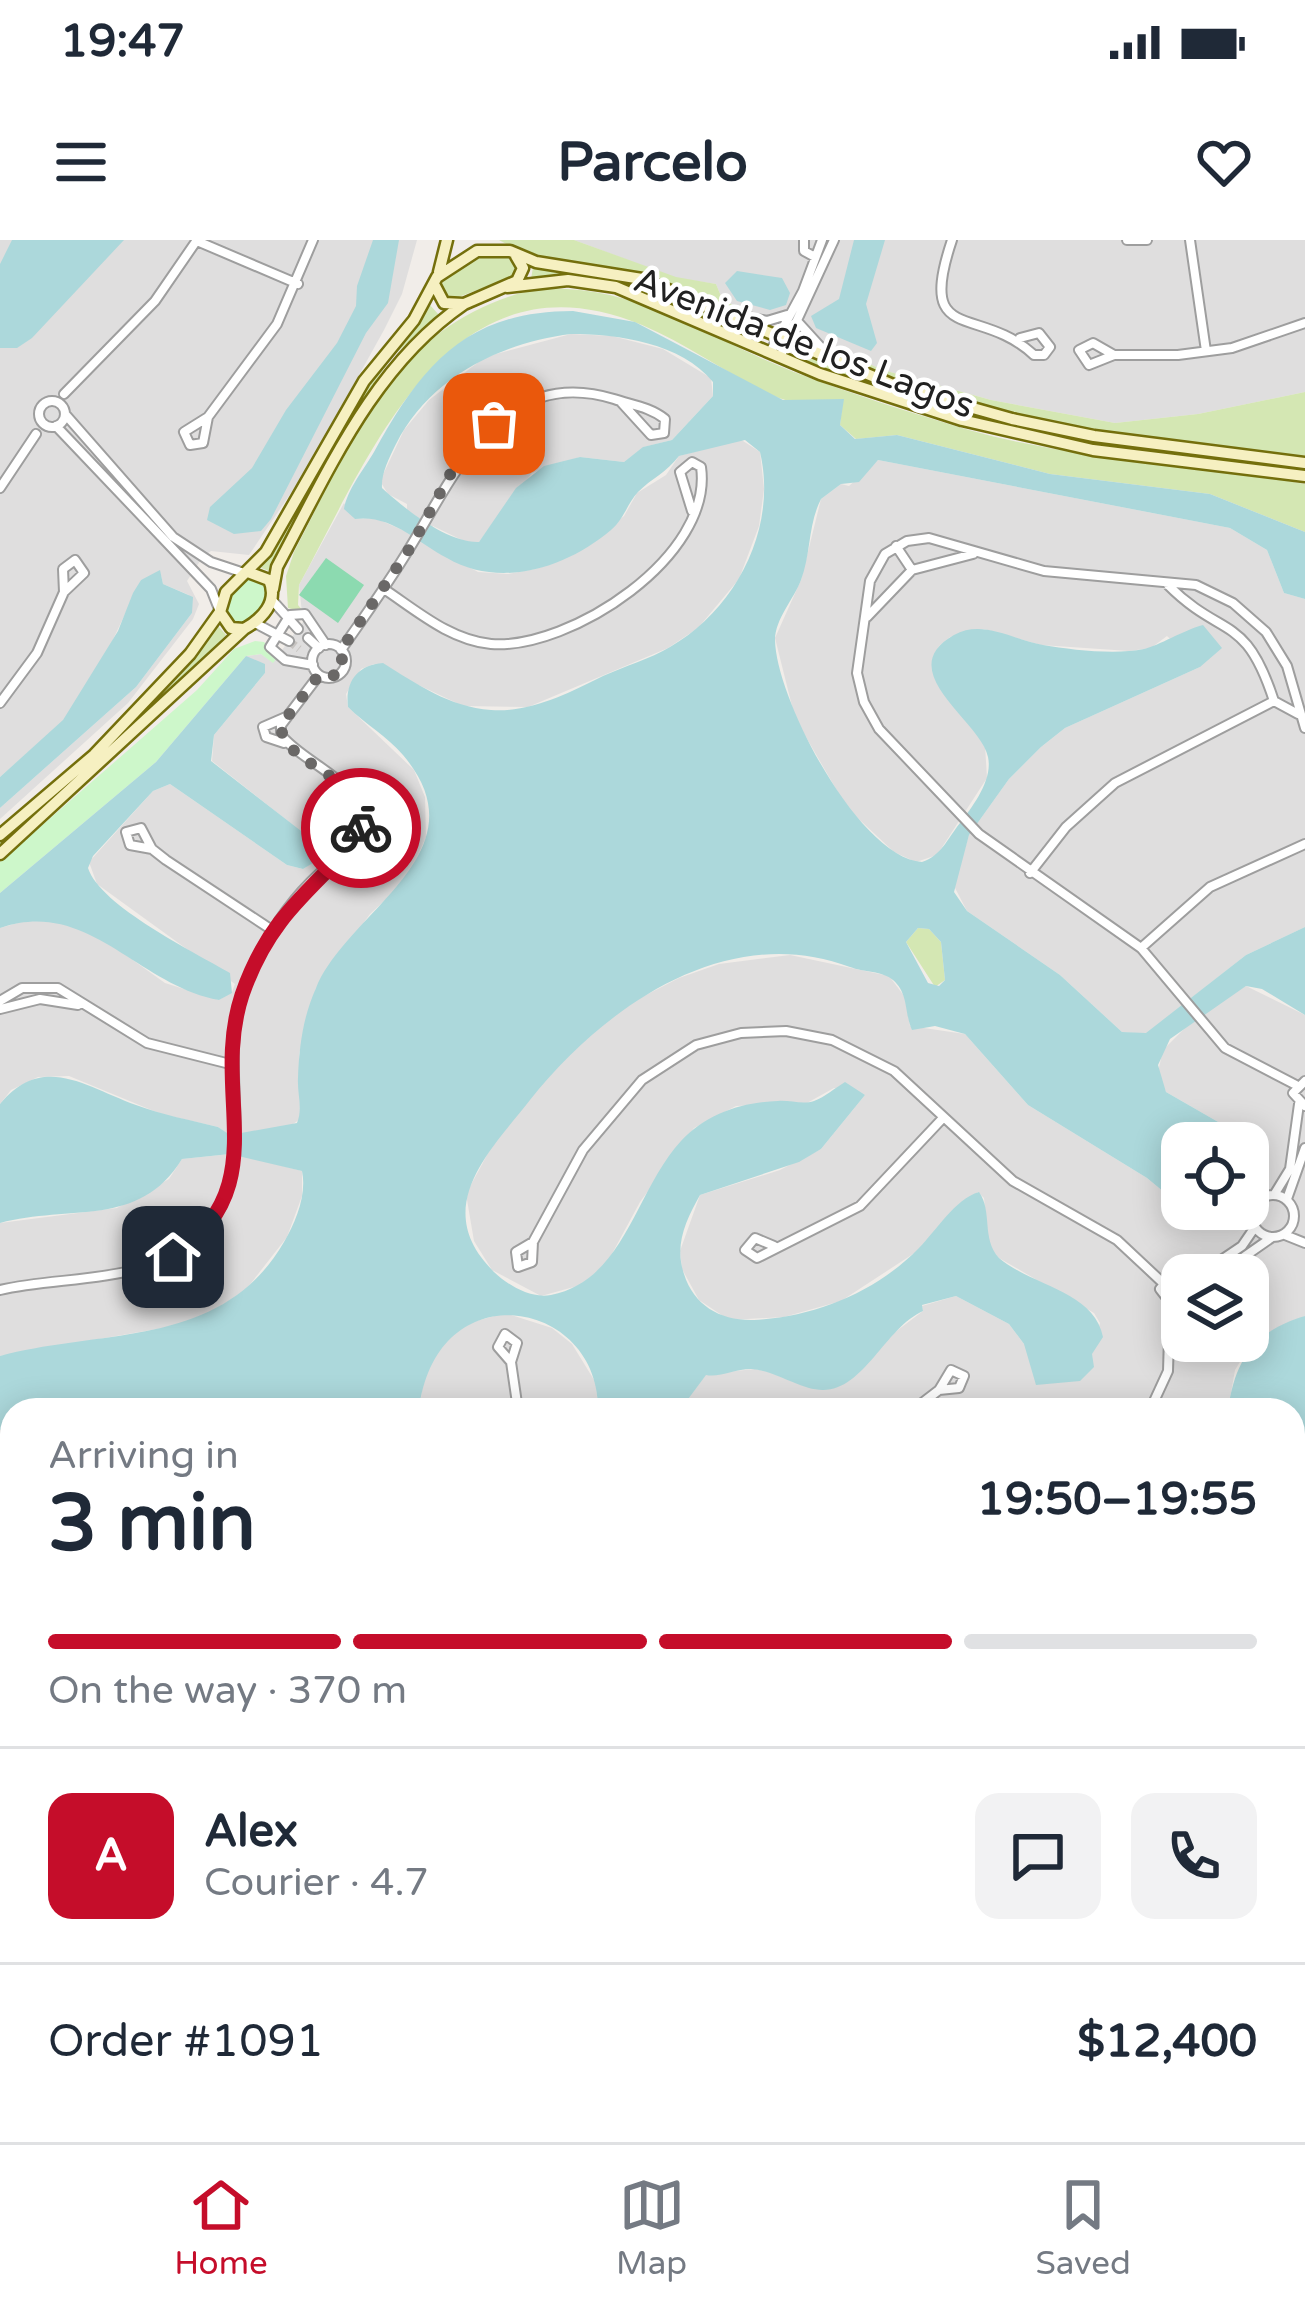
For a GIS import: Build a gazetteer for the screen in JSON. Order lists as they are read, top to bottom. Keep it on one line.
{"streets":{"street":["Avenida de los Lagos"]},"page":{"status":"19:47","header":"Parcelo","heading":["3 min","Arriving in","19:50–19:55"],"panel":["Alex","Courier · 4.7","Order #1091","$12,400"],"bar":"On the way · 370 m","round":"A","tabs":["Home","Map","Saved"]}}
